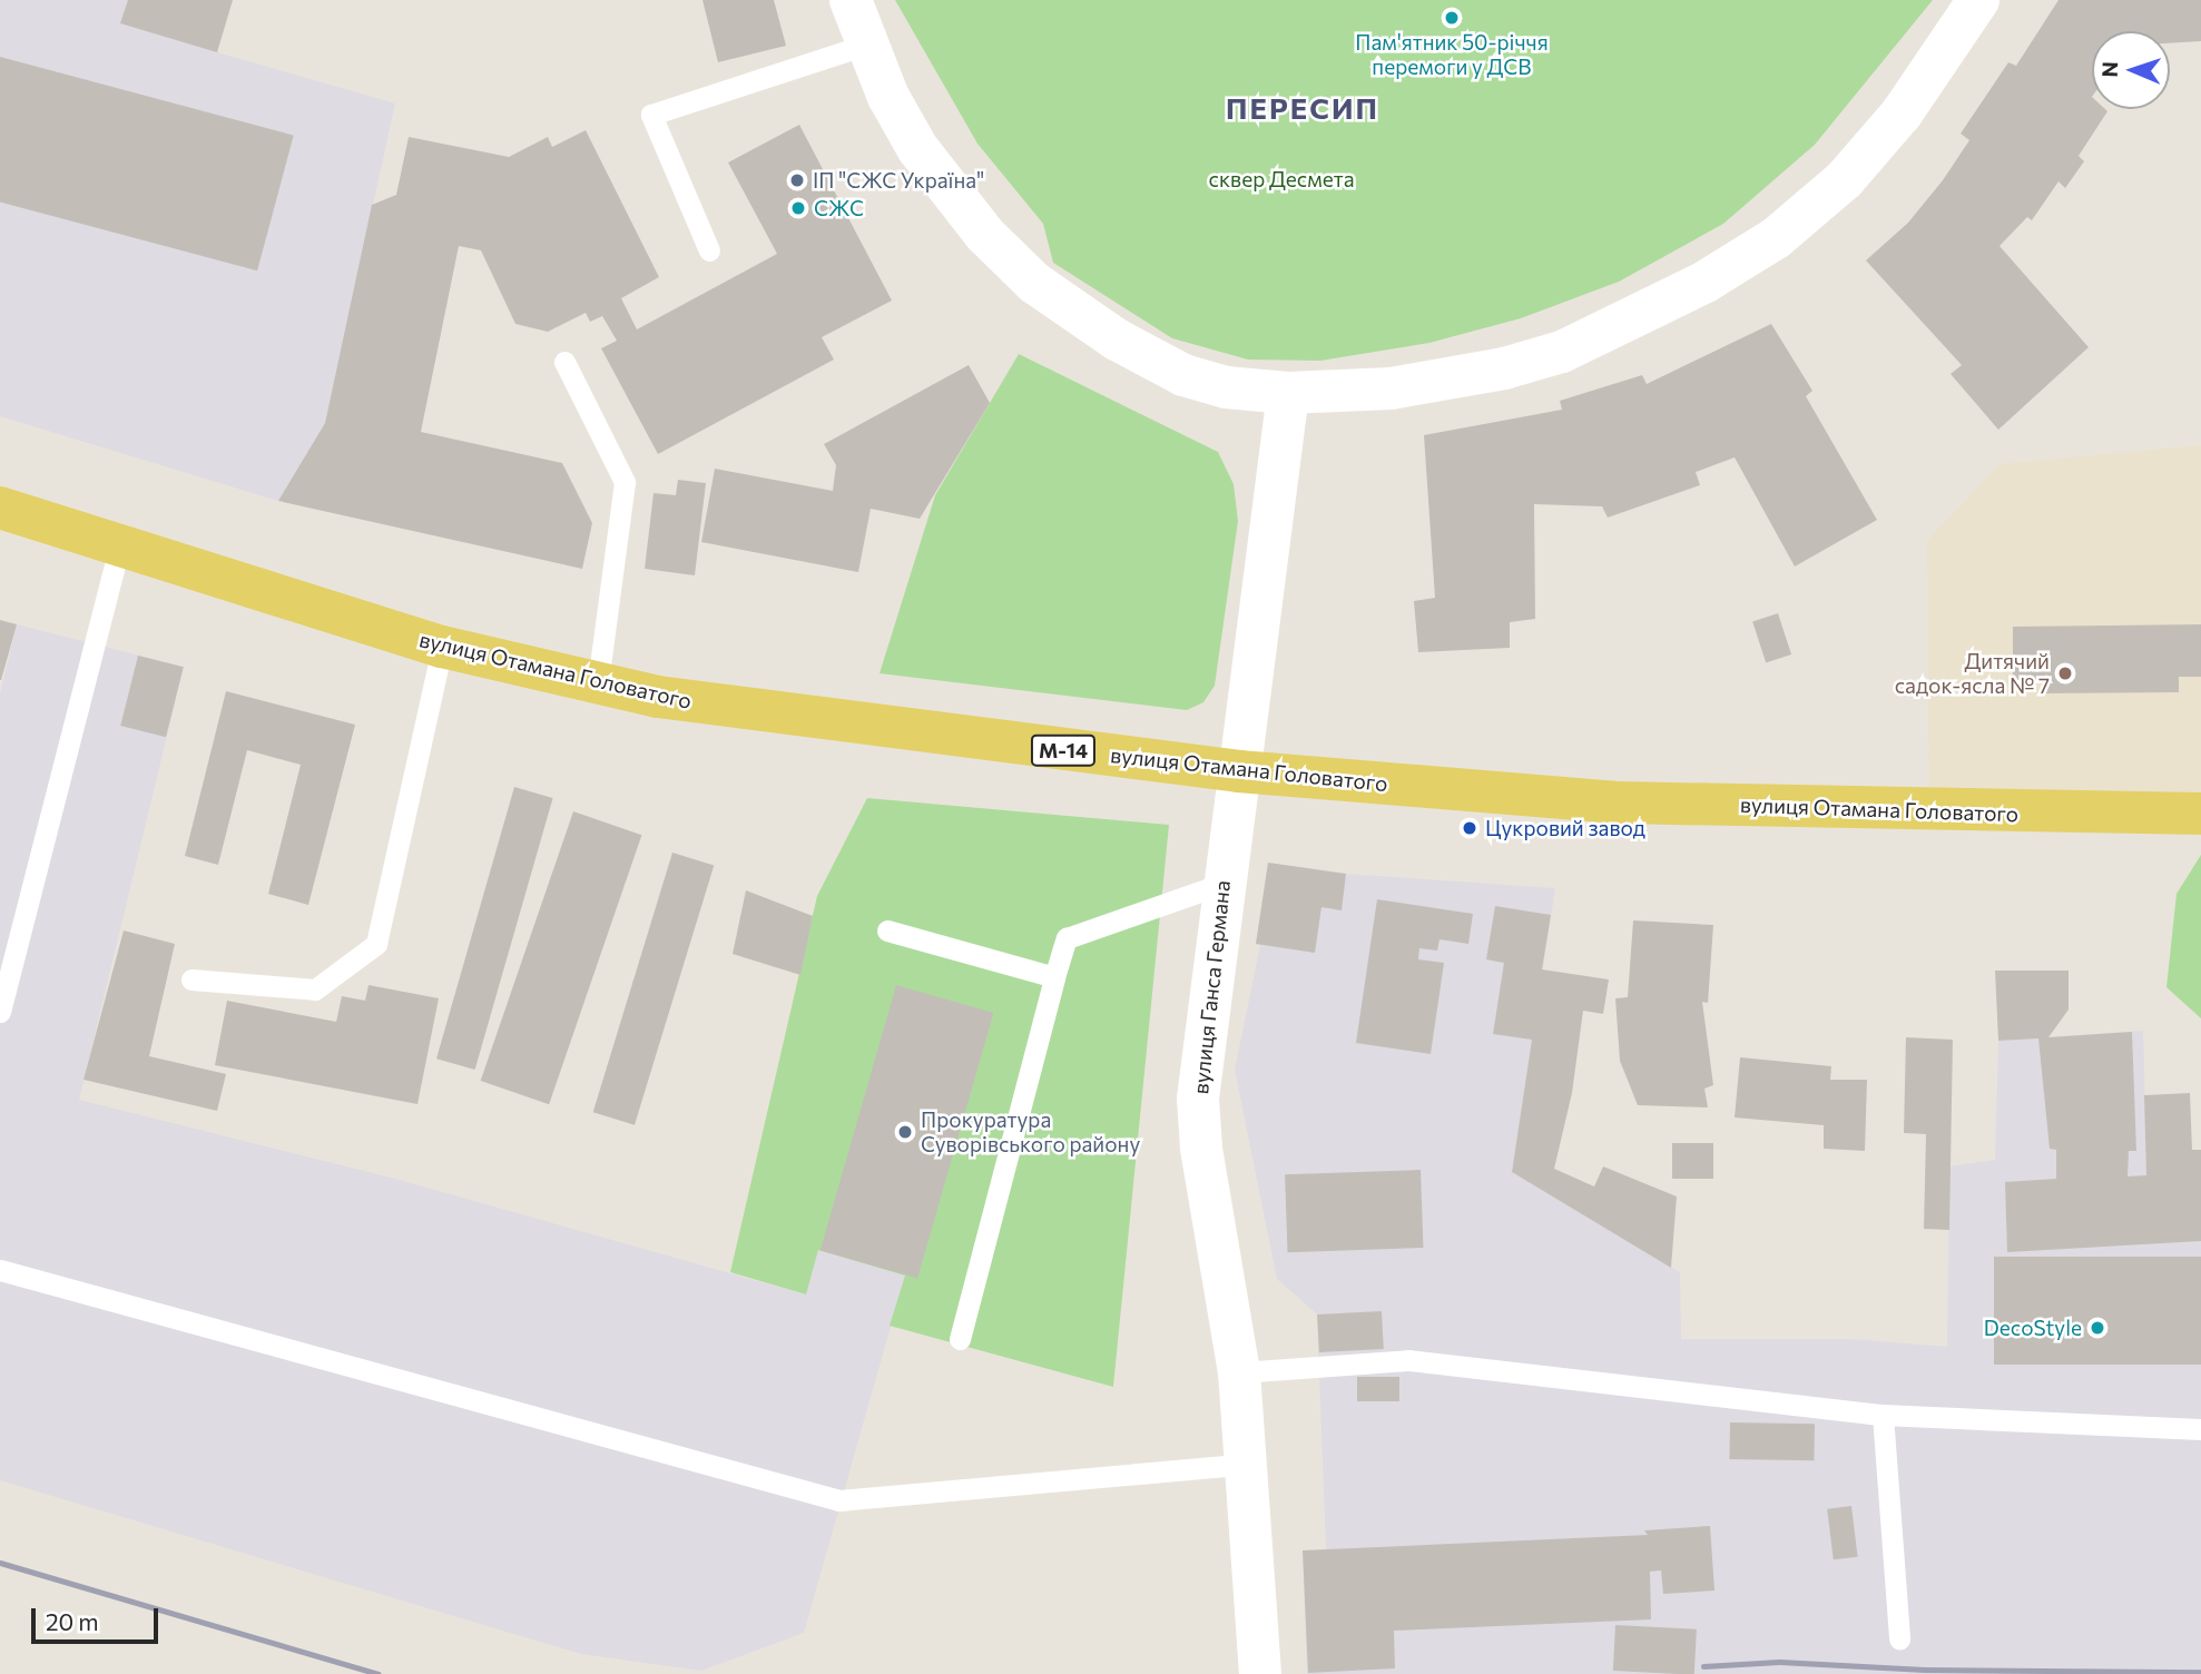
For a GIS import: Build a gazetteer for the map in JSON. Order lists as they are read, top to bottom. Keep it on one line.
{"streets":{"main road":["вулиця Отамана Головатого","М-14"],"street":["вулиця Ганса Германа"]},"crossings":[["вулиця Отамана Головатого","вулиця Ганса Германа"]],"districts":["ПЕРЕСИП"],"parks":["сквер Десмета"],"places":["Пам'ятник 50-річчя перемоги у ДСВ","ІП \"СЖС Україна\"","СЖС","Дитячий садок-ясла № 7","Цукровий завод","Прокуратура Суворівського району","DecoStyle"],"scale_bar":"20 m","north":"left"}
